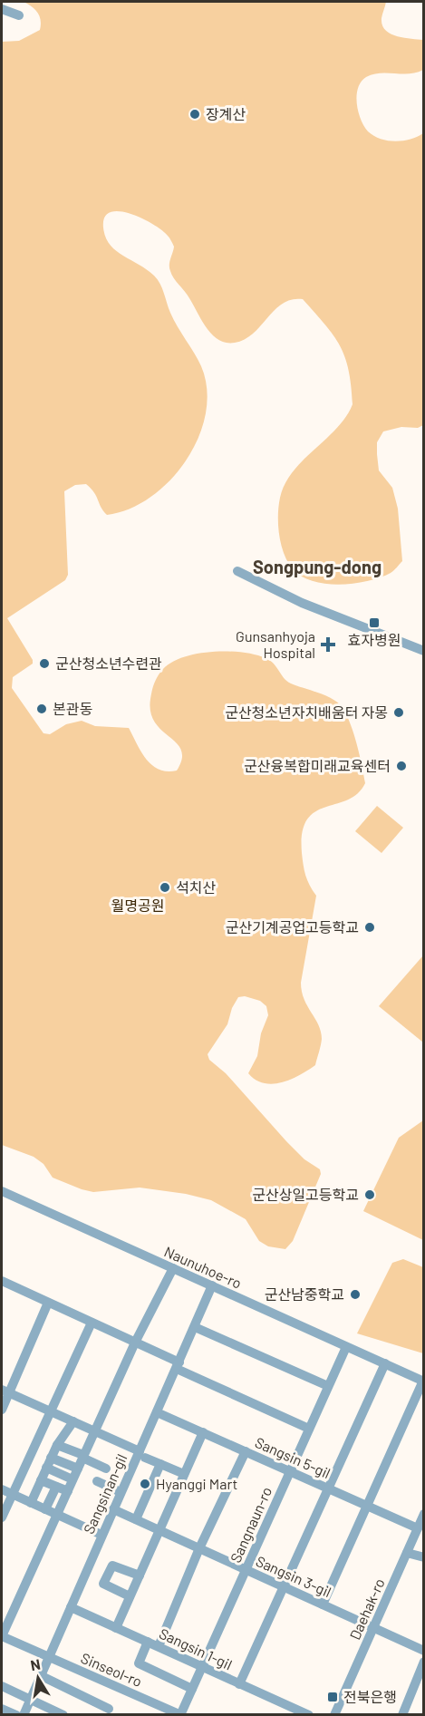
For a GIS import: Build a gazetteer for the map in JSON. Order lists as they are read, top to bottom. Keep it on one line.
{"streets":{"street":["Naunuhoe-ro","Sangsin 5-gil","Sangsinan-gil","Sangnaun-ro","Sangsin 3-gil","Daehak-ro","Sangsin 1-gil","Sinseol-ro"]},"crossings":[["Naunuhoe-ro","Sangsinan-gil"],["Naunuhoe-ro","Sangnaun-ro"],["Sangsin 5-gil","Sangsinan-gil"],["Sangsin 5-gil","Sangnaun-ro"],["Sangsin 5-gil","Daehak-ro"],["Sangsinan-gil","Sangsin 3-gil"],["Sangsinan-gil","Sangsin 1-gil"],["Sangsinan-gil","Sinseol-ro"],["Sangnaun-ro","Sangsin 3-gil"],["Sangnaun-ro","Sangsin 1-gil"],["Sangnaun-ro","Sinseol-ro"],["Sangsin 3-gil","Daehak-ro"]],"districts":["Songpung-dong"],"parks":["월명공원"],"places":{"other":["장계산","군산청소년수련관","본관동","군산청소년자치배움터 자몽","군산융복합미래교육센터","석치산","군산기계공업고등학교","군산상일고등학교","군산남중학교","Hyanggi Mart"],"transit":["효자병원","전북은행"],"health":["Gunsanhyoja Hospital"]},"north":"top"}
